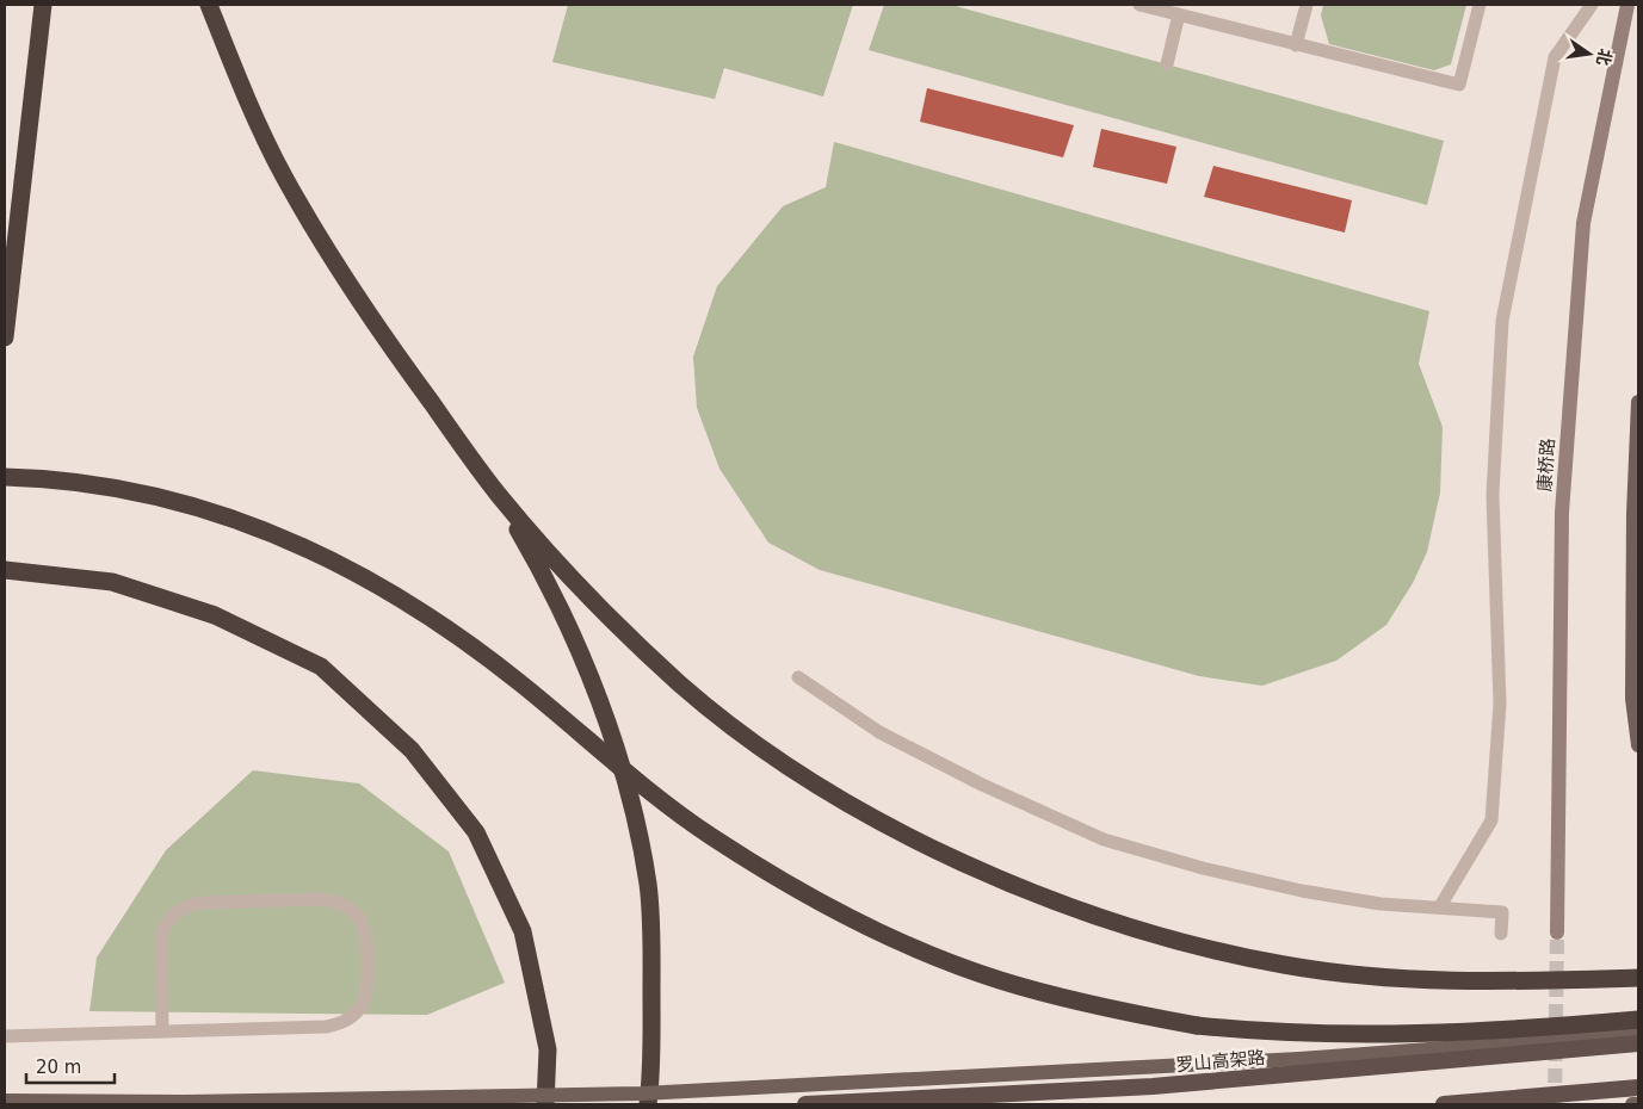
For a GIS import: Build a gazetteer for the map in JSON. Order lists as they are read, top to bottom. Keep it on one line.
{"streets":{"highway":["罗山高架路"],"main road":["康桥路"]},"scale_bar":"20 m","north":"right"}
